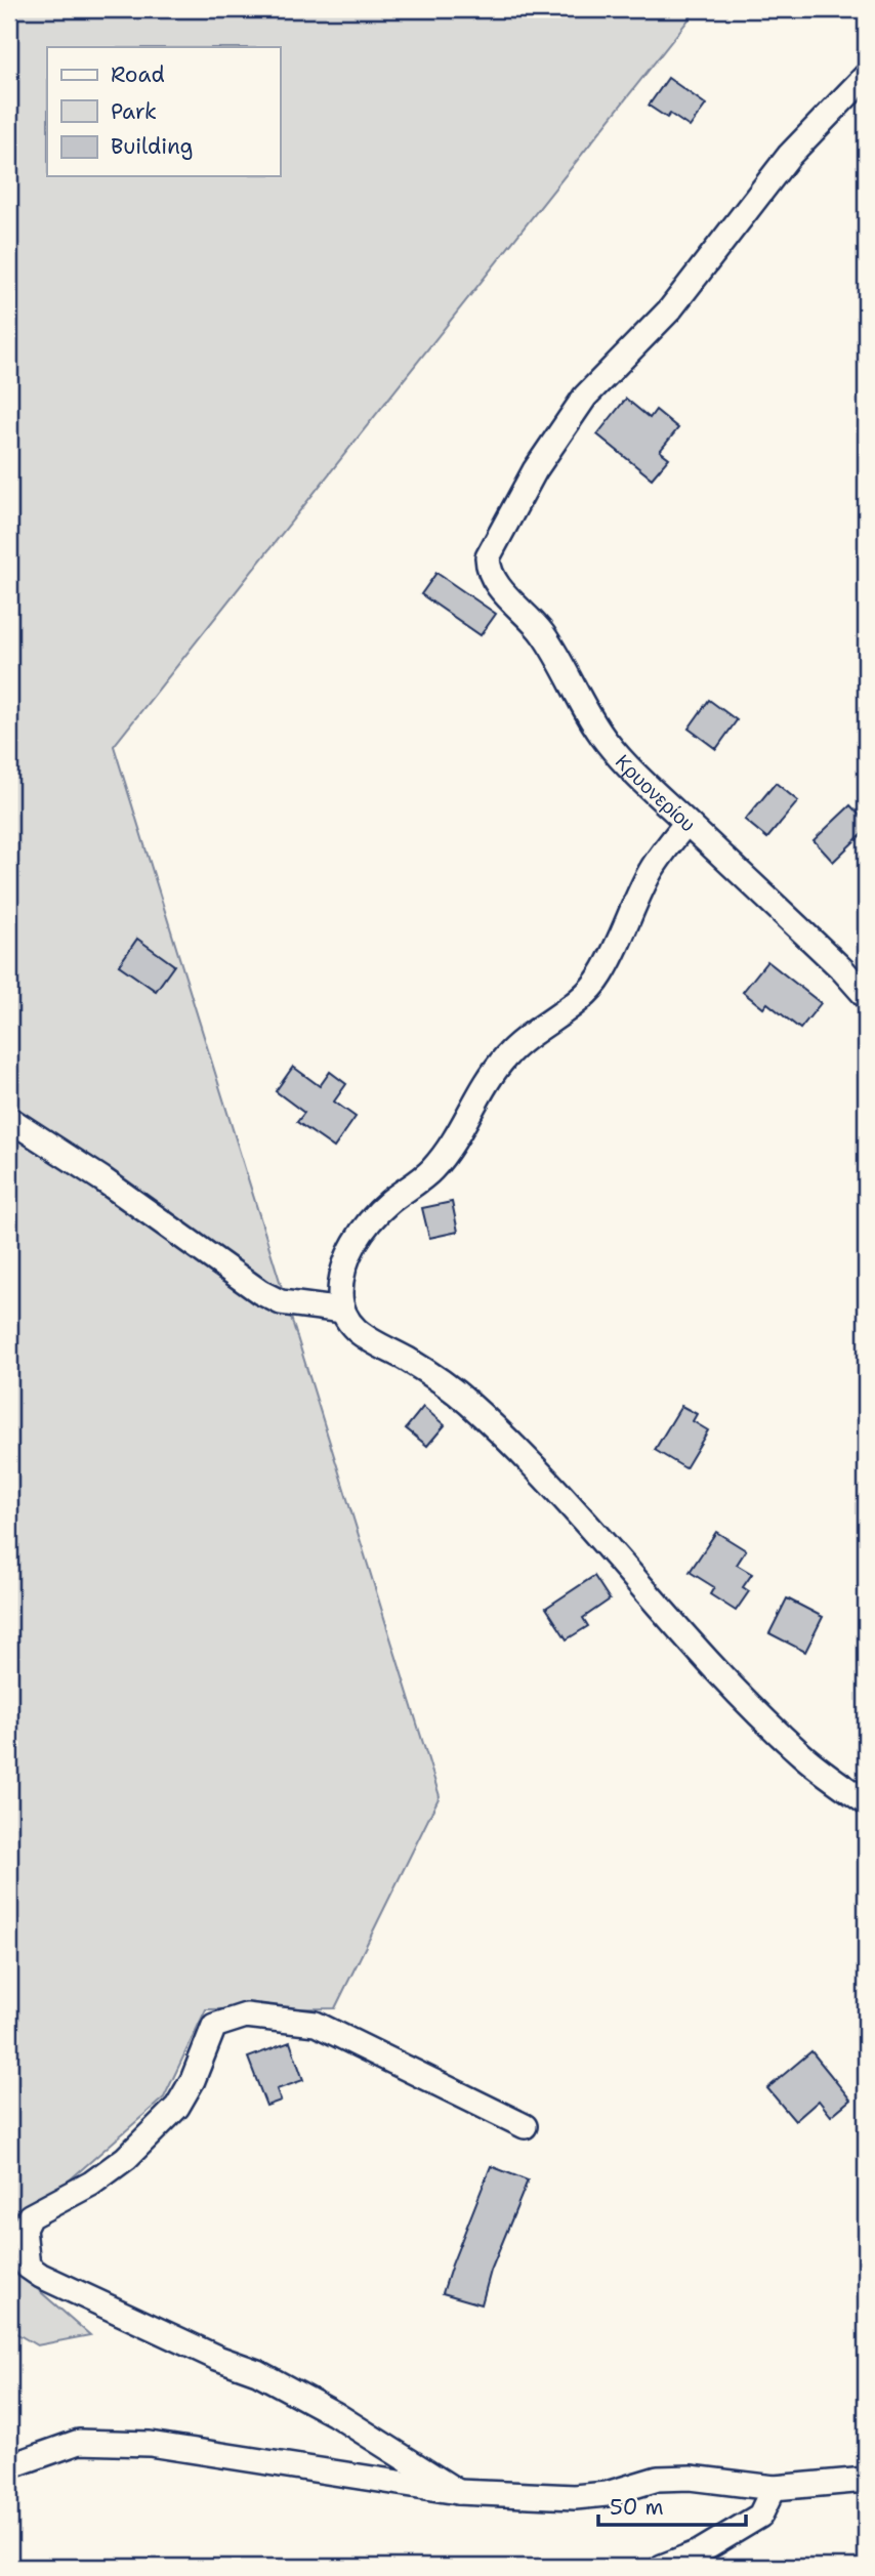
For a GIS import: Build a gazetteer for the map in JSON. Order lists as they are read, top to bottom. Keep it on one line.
{"streets":{"street":["Κρυονερίου"]},"legend":["Road","Park","Building"],"scale_bar":"50 m"}
